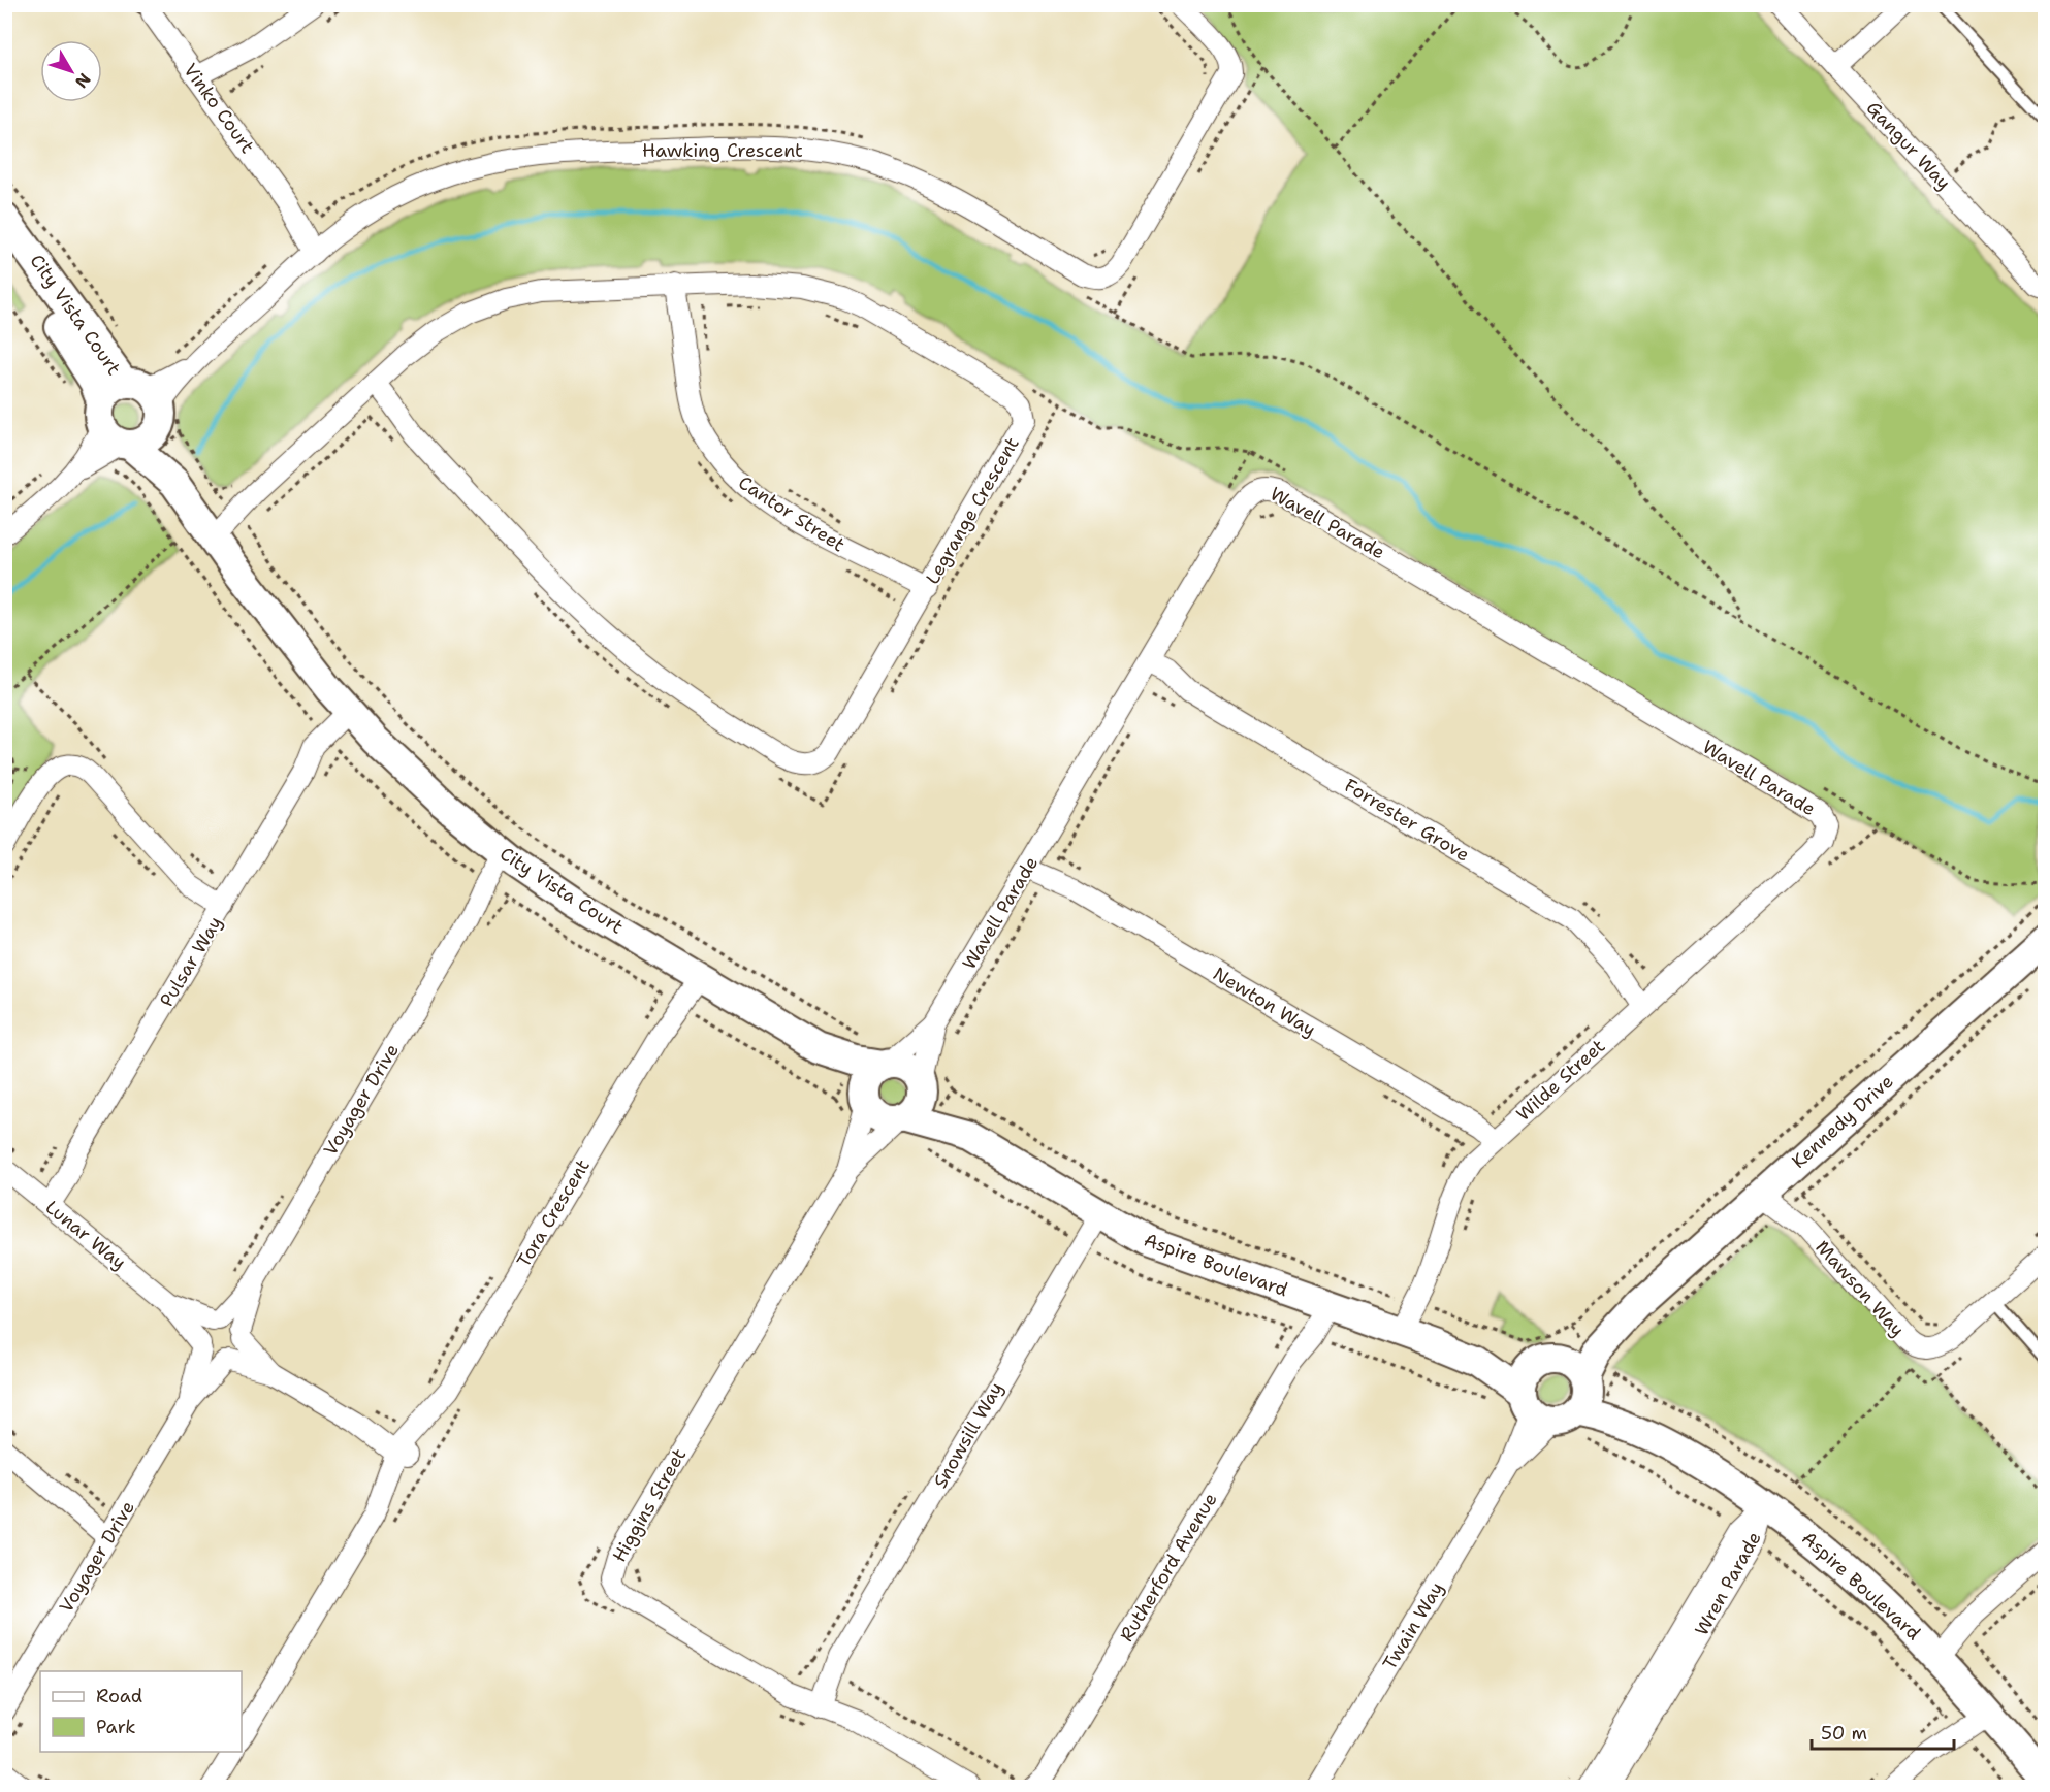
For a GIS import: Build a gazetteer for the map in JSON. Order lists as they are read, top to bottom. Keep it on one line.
{"streets":{"street":["Vinko Court","Gangur Way","Hawking Crescent","City Vista Court","Legrange Crescent","Cantor Street","Wavell Parade","Forrester Grove","Pulsar Way","Newton Way","Wilde Street","Voyager Drive","Kennedy Drive","Tora Crescent","Lunar Way","Aspire Boulevard","Mawson Way","Snowsill Way","Higgins Street","Rutherford Avenue","Wren Parade","Twain Way"]},"crossings":[["Vinko Court","Hawking Crescent"],["Hawking Crescent","City Vista Court"],["City Vista Court","Legrange Crescent"],["City Vista Court","Pulsar Way"],["City Vista Court","Voyager Drive"],["City Vista Court","Tora Crescent"],["Legrange Crescent","Cantor Street"],["Wavell Parade","Forrester Grove"],["Wavell Parade","Newton Way"],["Wavell Parade","Wilde Street"],["Wavell Parade","Aspire Boulevard"],["Wavell Parade","Higgins Street"],["Forrester Grove","Wilde Street"],["Pulsar Way","Lunar Way"],["Newton Way","Wilde Street"],["Wilde Street","Aspire Boulevard"],["Voyager Drive","Lunar Way"],["Kennedy Drive","Aspire Boulevard"],["Kennedy Drive","Mawson Way"],["Kennedy Drive","Twain Way"],["Aspire Boulevard","Snowsill Way"],["Aspire Boulevard","Higgins Street"],["Aspire Boulevard","Rutherford Avenue"],["Aspire Boulevard","Wren Parade"],["Aspire Boulevard","Twain Way"],["Snowsill Way","Higgins Street"]],"legend":["Road","Park"],"scale_bar":"50 m","north":"bottom right"}
